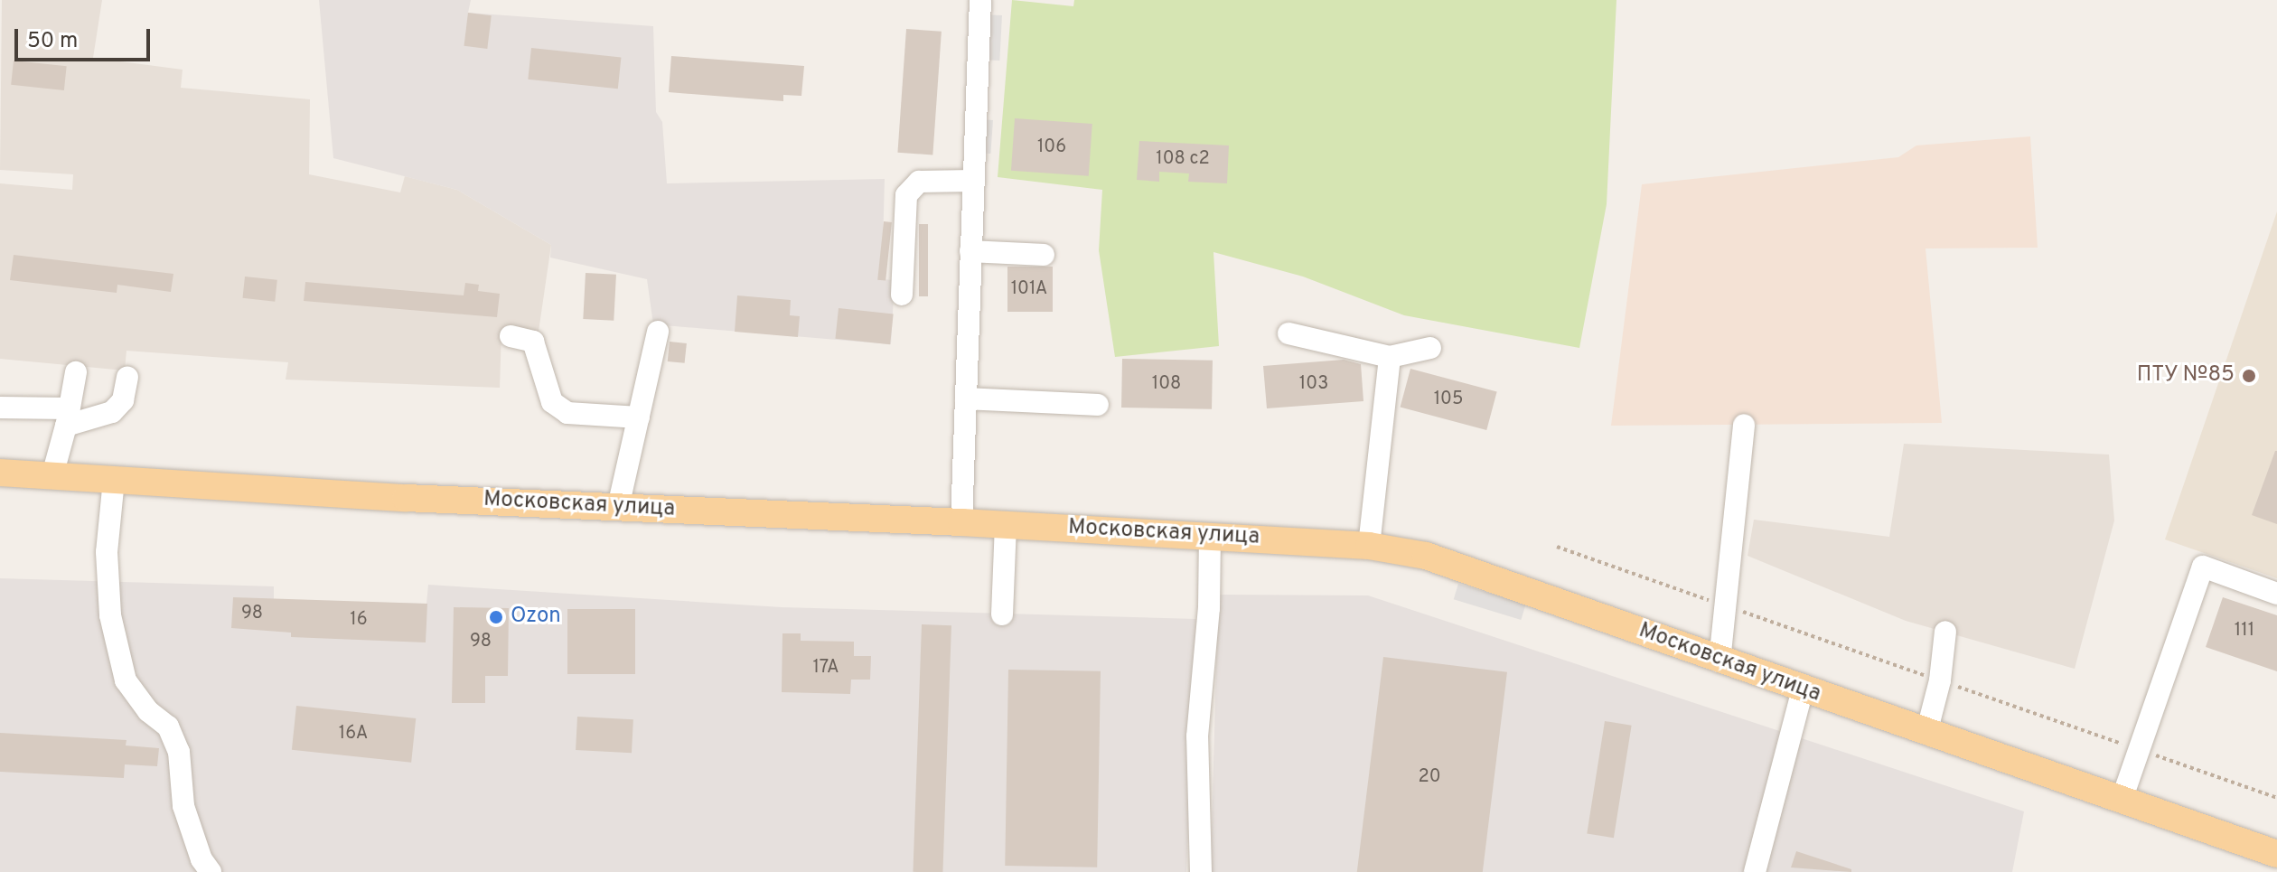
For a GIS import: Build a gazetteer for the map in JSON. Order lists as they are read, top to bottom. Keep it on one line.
{"streets":{"main road":["Московская улица"]},"places":["ПТУ №85","Ozon"],"house_numbers":["106","108 с2","101А","108","103","105","98","16","111","98","17А","16А","20"],"scale_bar":"50 m"}
